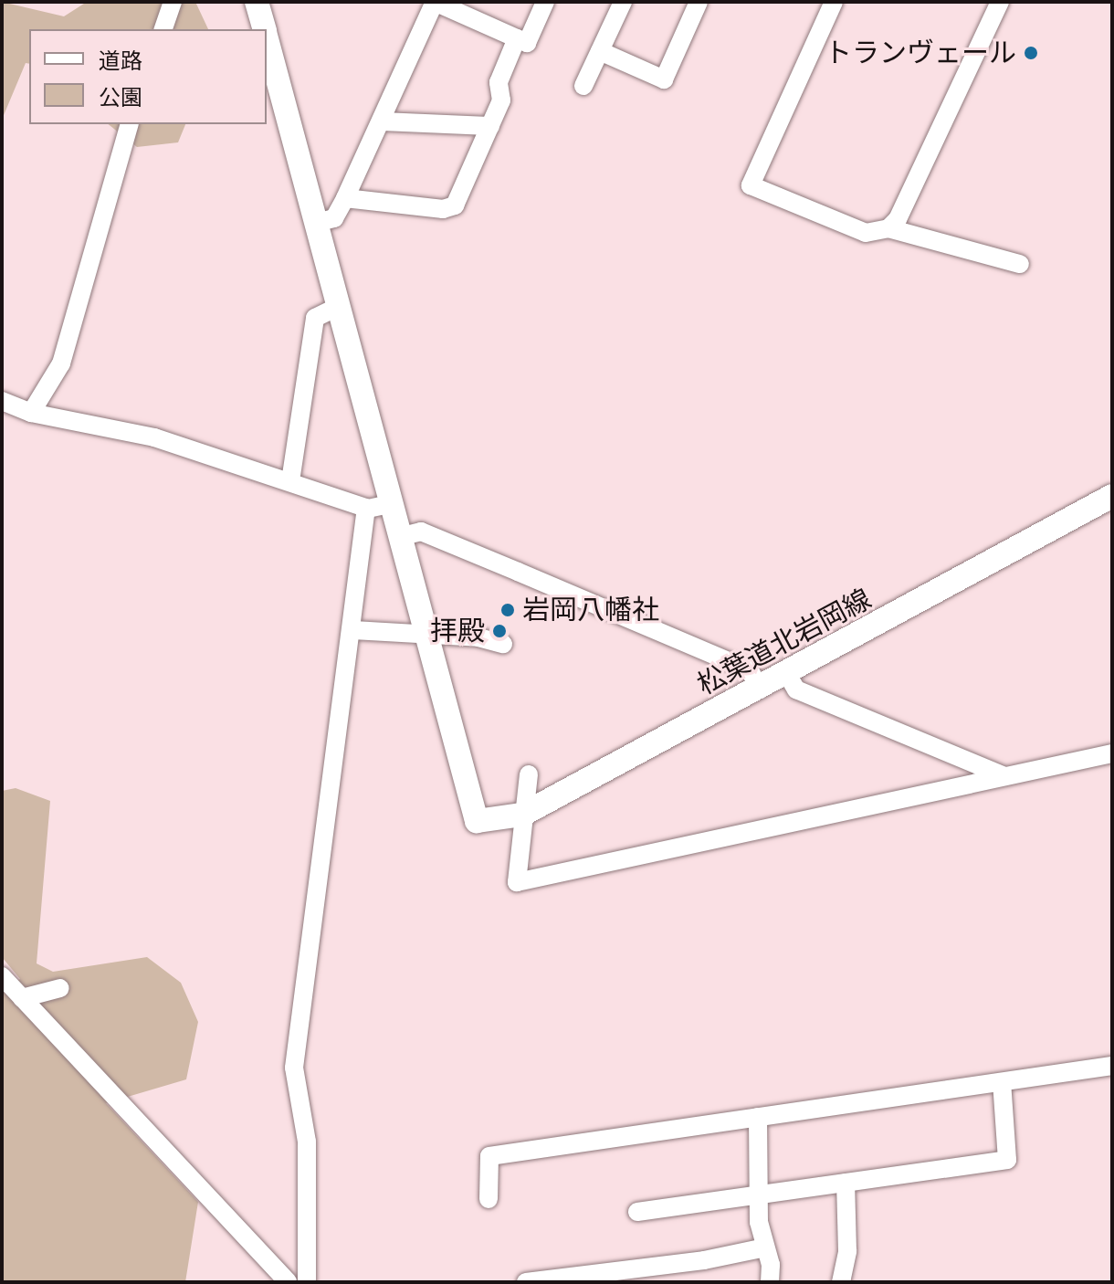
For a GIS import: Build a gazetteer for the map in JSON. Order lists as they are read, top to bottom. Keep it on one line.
{"streets":{"street":["松葉道北岩岡線"]},"places":["トランヴェール","岩岡八幡社","拝殿"],"legend":["道路","公園"]}
